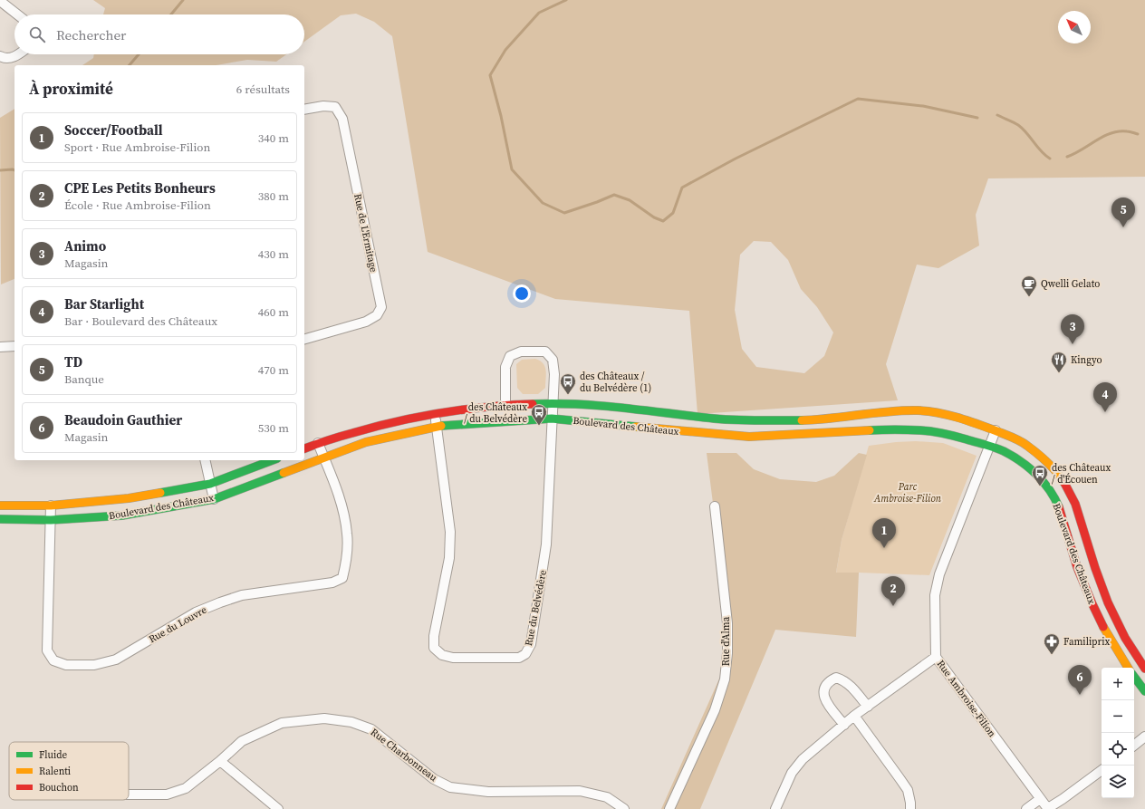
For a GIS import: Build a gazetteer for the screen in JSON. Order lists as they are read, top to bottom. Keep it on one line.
{"streets":{"street":["Rue de L'Ermitage","Boulevard des Châteaux","Rue du Belvédère","Rue du Louvre","Rue d'Alma","Rue Ambroise-Filion","Rue Charbonneau"]},"crossings":[["Boulevard des Châteaux","Rue du Belvédère"],["Boulevard des Châteaux","Rue du Louvre"],["Boulevard des Châteaux","Rue Ambroise-Filion"]],"parks":["Parc Ambroise-Filion"],"places":{"cafe":["Qwelli Gelato"],"restaurant":["Kingyo"],"bus stop":["des Châteaux / du Belvédère (1)","des Châteaux / du Belvédère","des Châteaux / d'Écouen"],"pharmacy":["Familiprix"]},"legend":["Fluide","Ralenti","Bouchon"],"north":"top left","page":{"search":"Rechercher","heading":["À proximité","6 résultats"],"list":[{"mark":"1","name":"Soccer/Football","note":"Sport · Rue Ambroise-Filion","value":"340 m"},{"mark":"2","name":"CPE Les Petits Bonheurs","note":"École · Rue Ambroise-Filion","value":"380 m"},{"mark":"3","name":"Animo","note":"Magasin","value":"430 m"},{"mark":"4","name":"Bar Starlight","note":"Bar · Boulevard des Châteaux","value":"460 m"},{"mark":"5","name":"TD","note":"Banque","value":"470 m"},{"mark":"6","name":"Beaudoin Gauthier","note":"Magasin","value":"530 m"}],"pins":["5","3","4","1","2","6"],"map_buttons":["+","−"]}}
